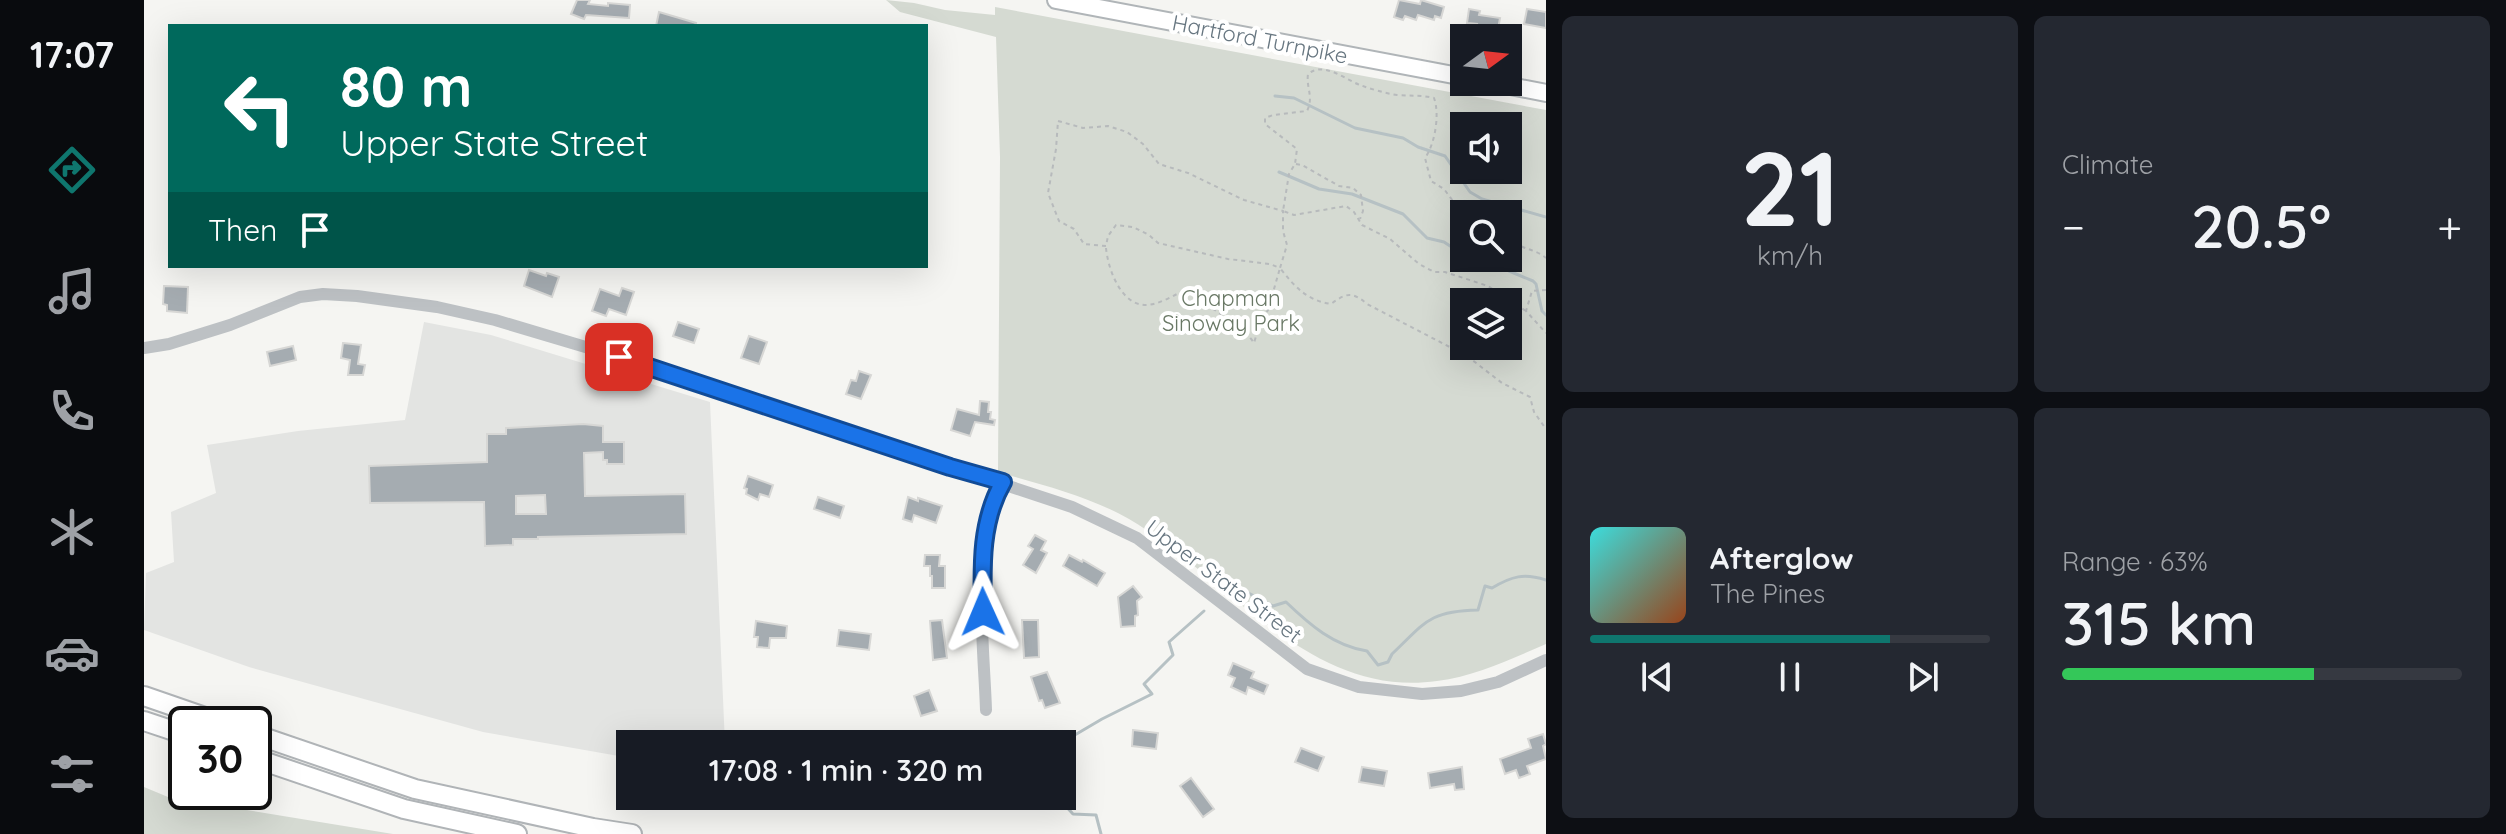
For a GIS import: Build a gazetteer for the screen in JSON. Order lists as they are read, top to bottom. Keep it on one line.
{"streets":{"main road":["Hartford Turnpike"],"street":["Upper State Street"]},"parks":["Chapman Sinoway Park"],"north":"right","page":{"tabs":"17:07","tile":[["21","km/h"],"Climate",["Range · 63%","315 km"]],"turn":["80 m","Upper State Street"],"then":"Then","heat":["−","20.5°","+"],"song":["Afterglow","The Pines"],"limit":"30","trip":"17:08 · 1 min · 320 m"}}
